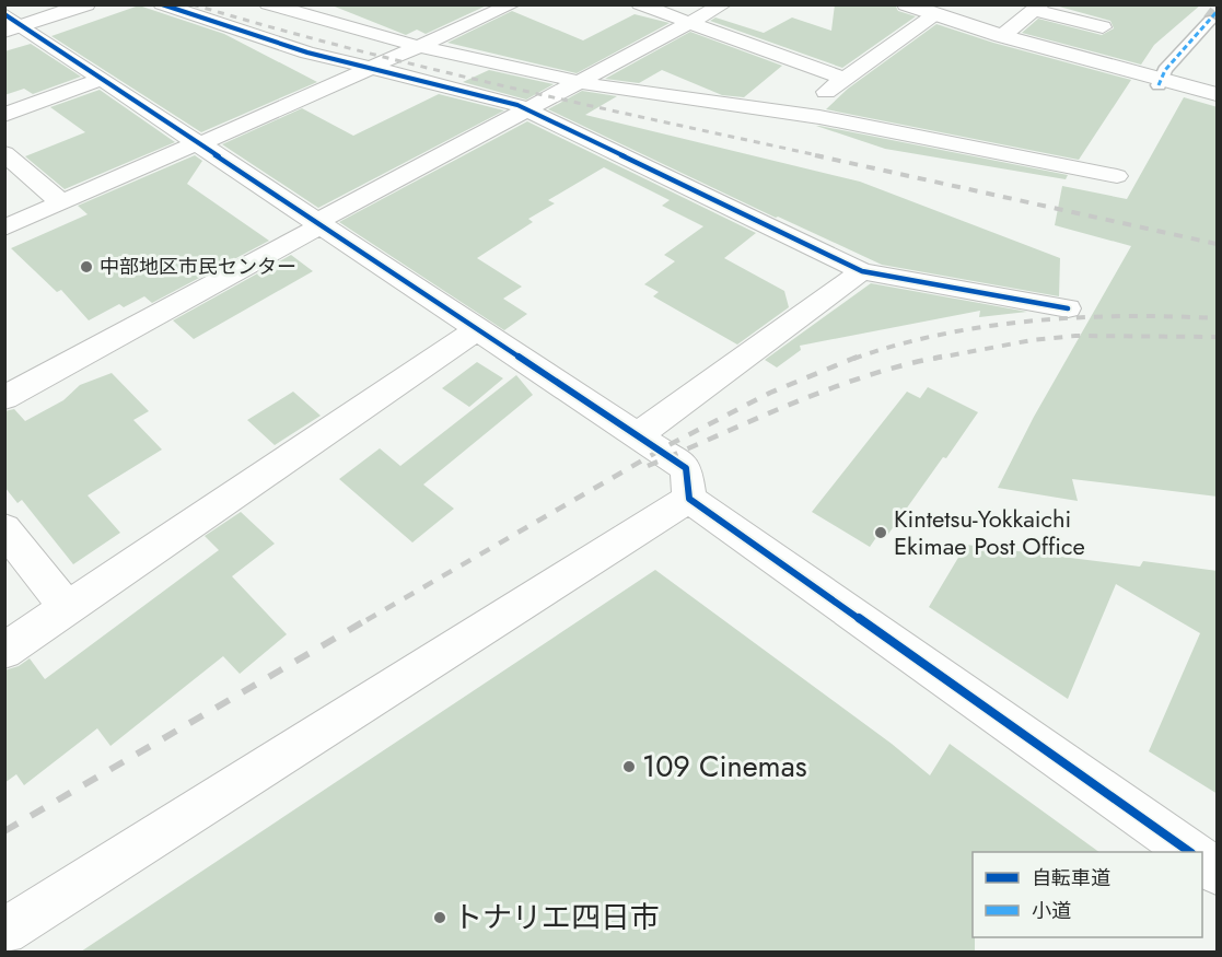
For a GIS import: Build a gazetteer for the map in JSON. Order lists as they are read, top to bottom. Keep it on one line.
{"places":["中部地区市民センター","Kintetsu-Yokkaichi Ekimae Post Office","109 Cinemas","トナリエ四日市"],"legend":["自転車道","小道"]}
